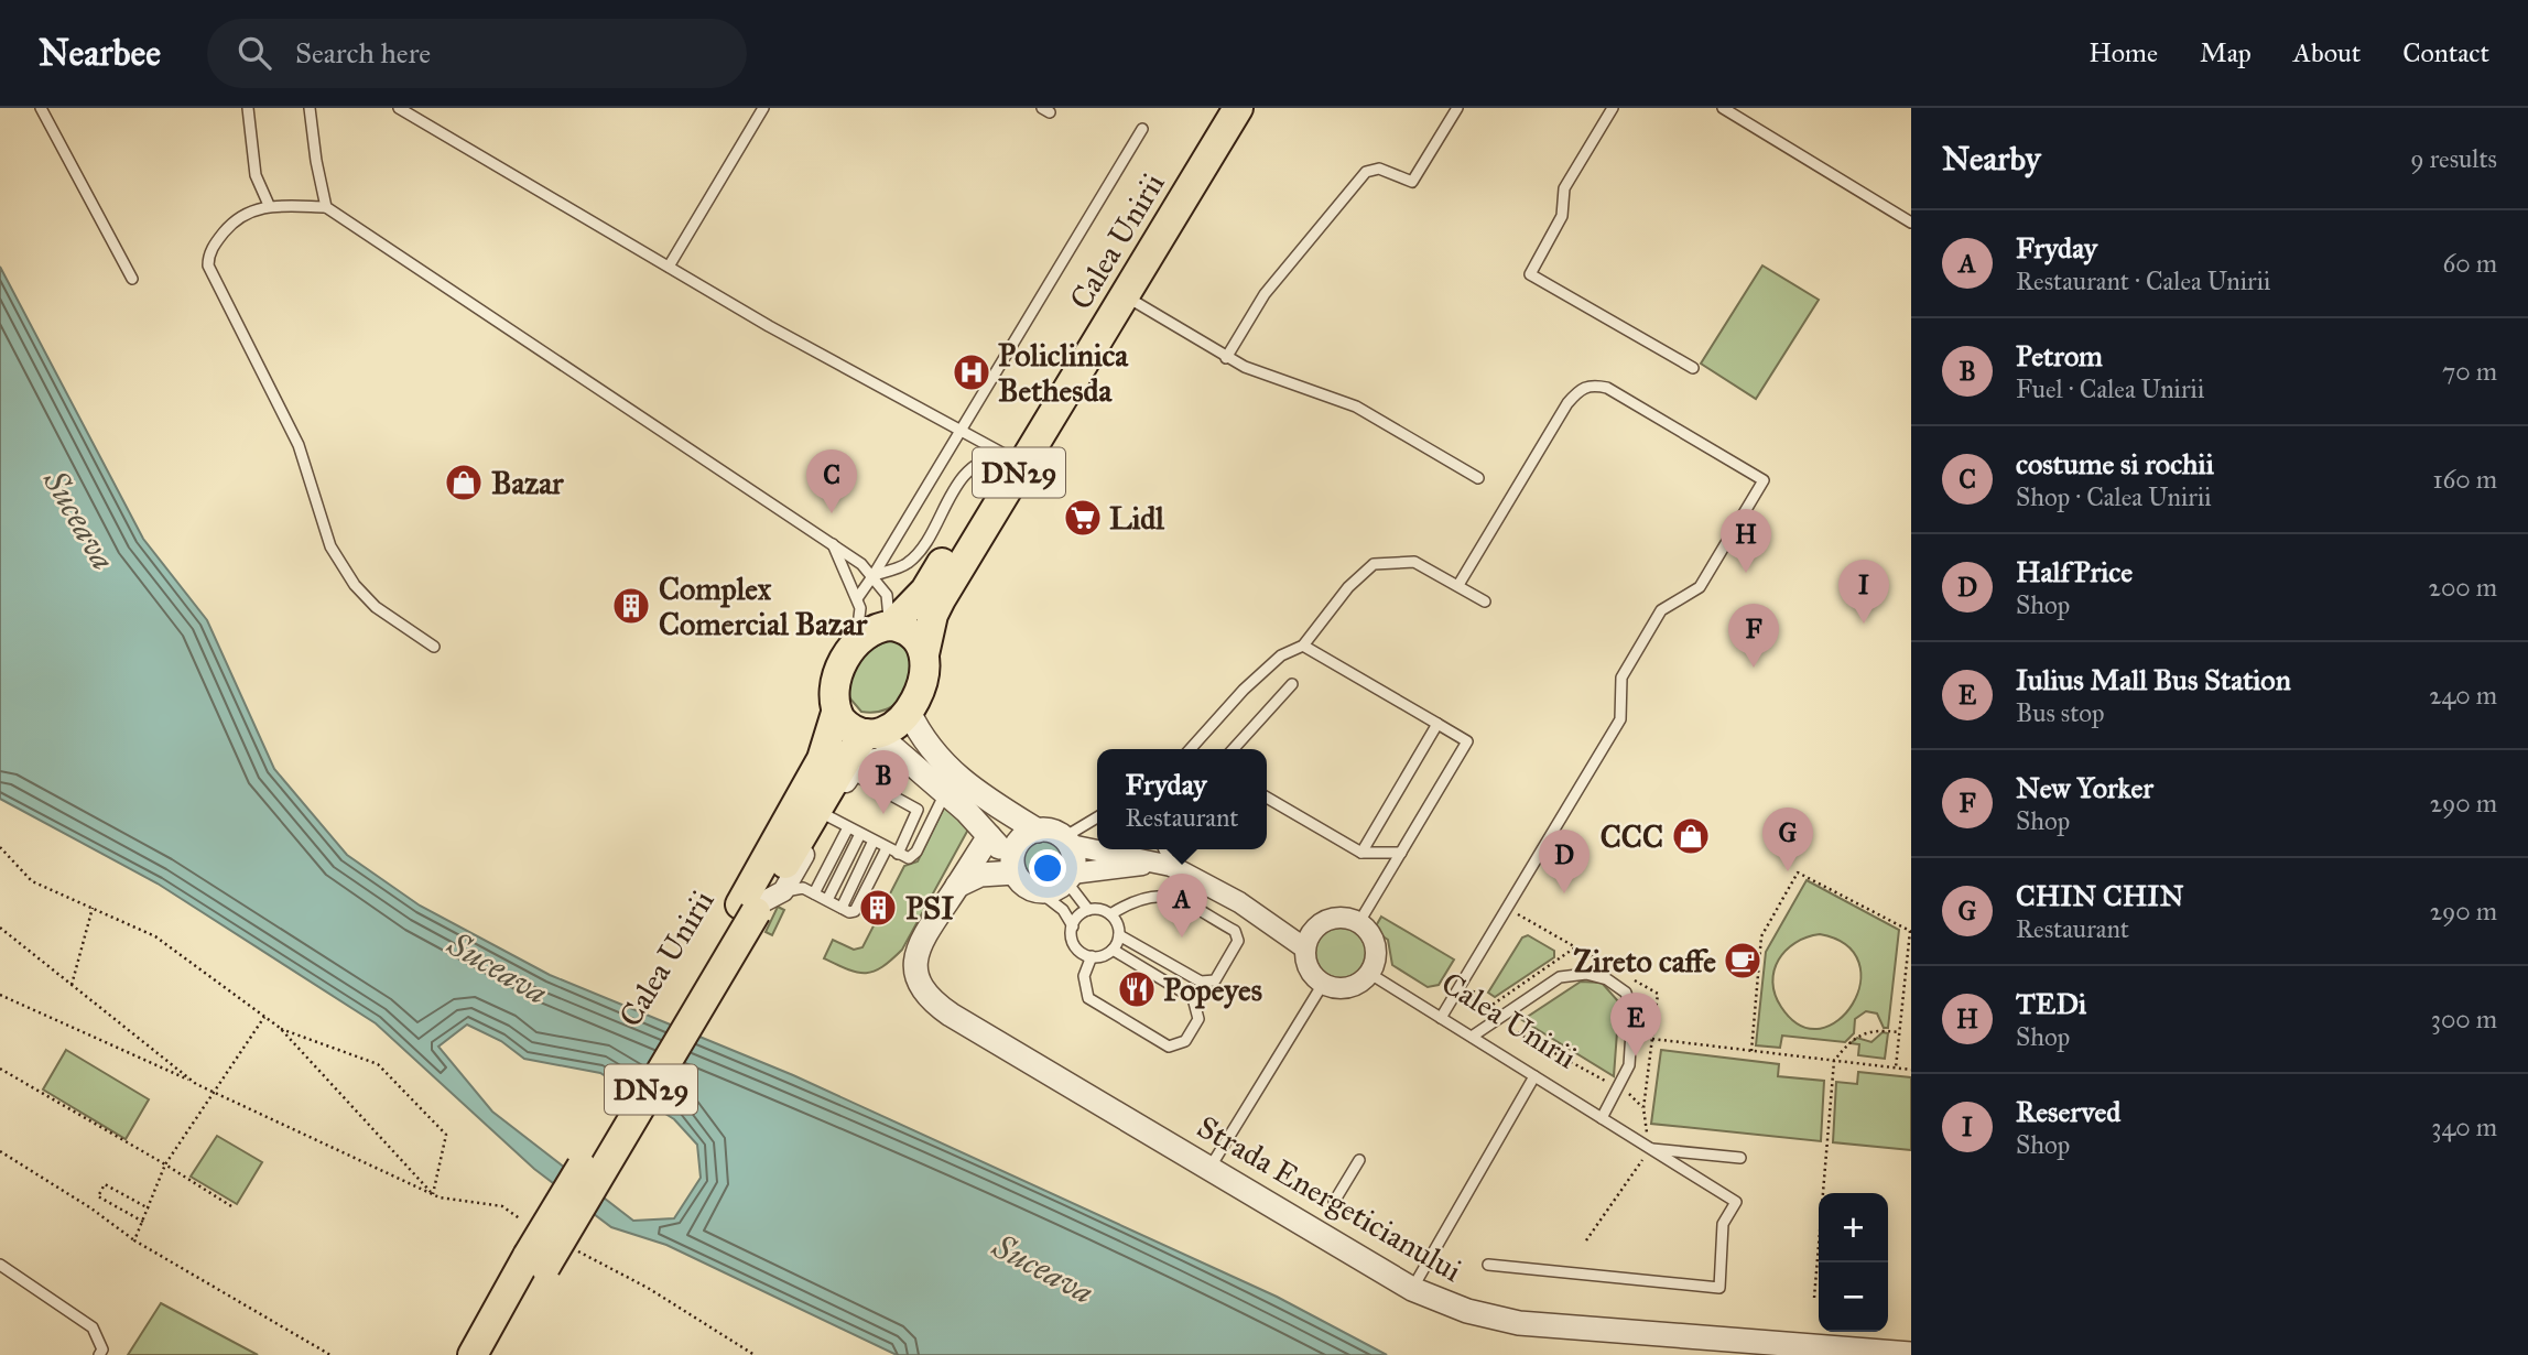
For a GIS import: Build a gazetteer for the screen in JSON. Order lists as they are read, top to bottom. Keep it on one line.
{"streets":{"main road":["Calea Unirii","DN29"],"street":["Strada Energeticianului"]},"crossings":[["Calea Unirii","DN29"]],"water":["Suceava"],"places":{"hospital":["Policlinica Bethesda"],"shop":["Bazar","CCC"],"supermarket":["Lidl"],"building":["Complex Comercial Bazar","PSI"],"cafe":["Zireto caffe"],"restaurant":["Popeyes"]},"page":{"header":"Nearbee","search":"Search here","nav":["Home","Map","About","Contact"],"heading":["Nearby","9 results"],"list":[{"mark":"A","name":"Fryday","note":"Restaurant · Calea Unirii","value":"60 m"},{"mark":"B","name":"Petrom","note":"Fuel · Calea Unirii","value":"70 m"},{"mark":"C","name":"costume si rochii","note":"Shop · Calea Unirii","value":"160 m"},{"mark":"D","name":"HalfPrice","note":"Shop","value":"200 m"},{"mark":"E","name":"Iulius Mall Bus Station","note":"Bus stop","value":"240 m"},{"mark":"F","name":"New Yorker","note":"Shop","value":"290 m"},{"mark":"G","name":"CHIN CHIN","note":"Restaurant","value":"290 m"},{"mark":"H","name":"TEDi","note":"Shop","value":"300 m"},{"mark":"I","name":"Reserved","note":"Shop","value":"340 m"}],"pins":["C","H","I","F","B","G","D","A","E"],"popup":["Fryday","Restaurant"],"map_buttons":["+","−"]}}
